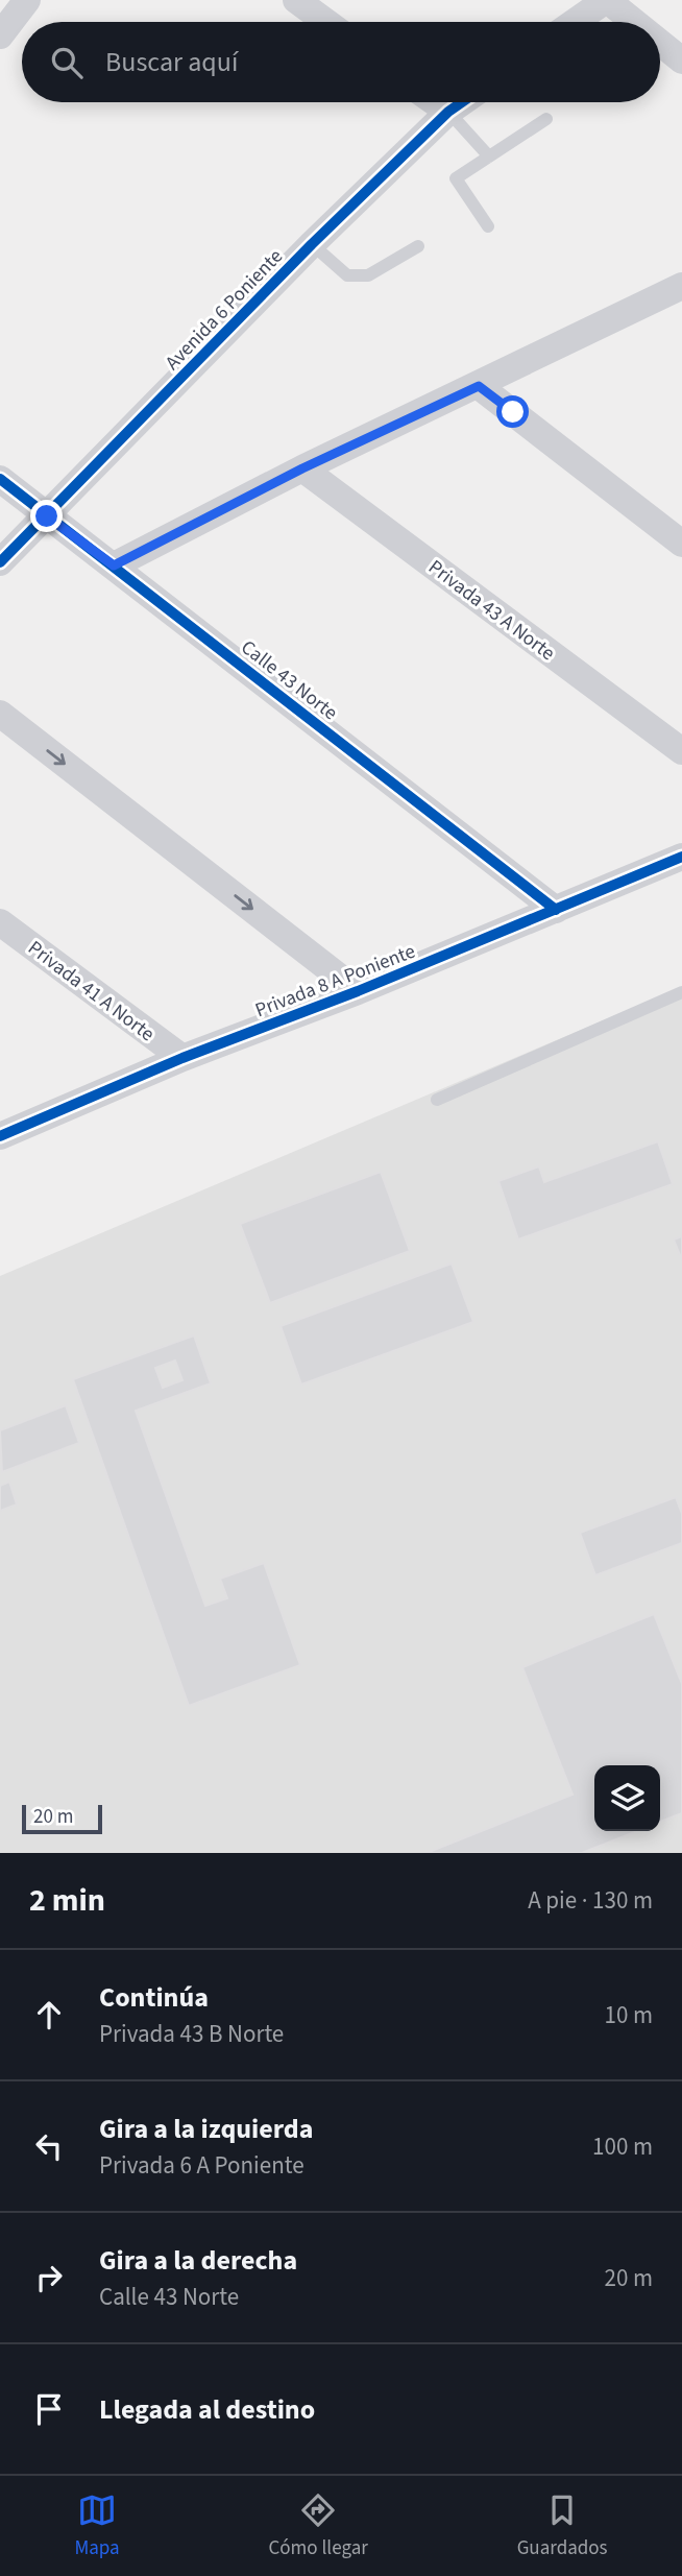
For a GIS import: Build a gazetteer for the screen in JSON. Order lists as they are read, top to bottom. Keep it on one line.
{"streets":{"street":["Avenida 6 Poniente","Privada 43 A Norte","Calle 43 Norte","Privada 8 A Poniente","Privada 41 A Norte"]},"crossings":[["Avenida 6 Poniente","Calle 43 Norte"],["Calle 43 Norte","Privada 8 A Poniente"],["Privada 8 A Poniente","Privada 41 A Norte"]],"scale_bar":"20 m","page":{"search":"Buscar aquí","scale":"20 m","heading":["2 min","A pie · 130 m"],"list":[["Continúa","Privada 43 B Norte","10 m"],["Gira a la izquierda","Privada 6 A Poniente","100 m"],["Gira a la derecha","Calle 43 Norte","20 m"],"Llegada al destino"],"nav":["Mapa","Cómo llegar","Guardados"]}}
